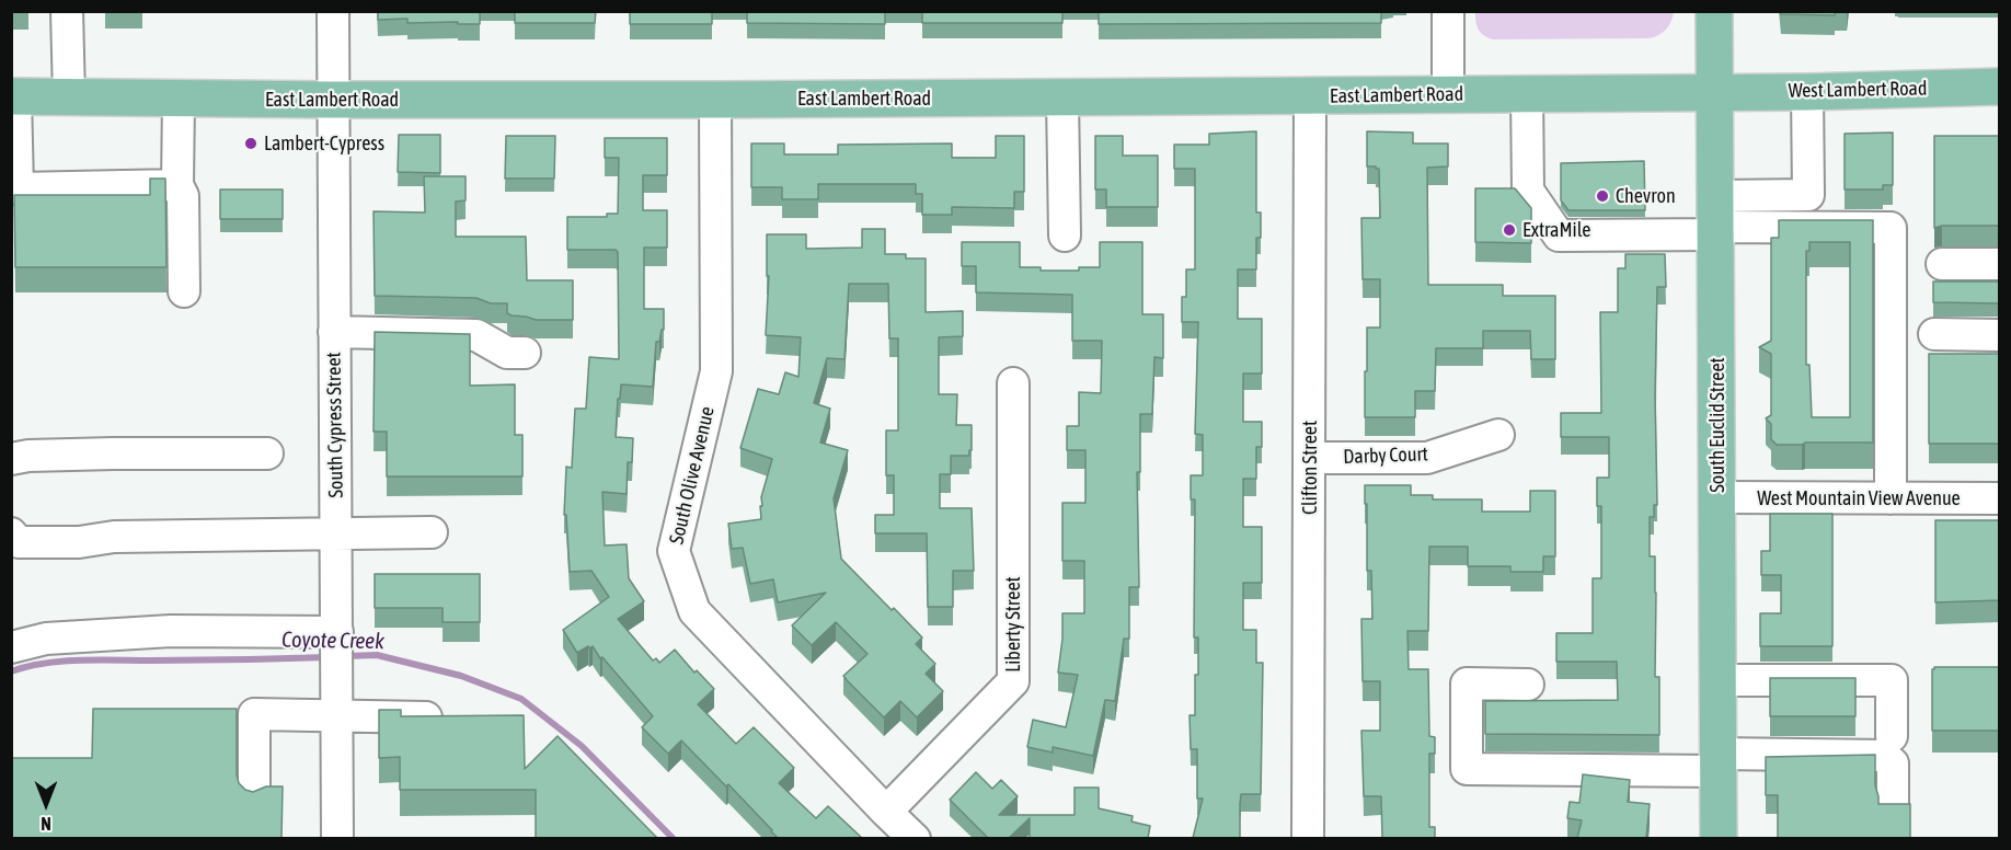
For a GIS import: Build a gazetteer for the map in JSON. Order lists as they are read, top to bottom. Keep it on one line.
{"streets":{"main road":["West Lambert Road","East Lambert Road","South Euclid Street"],"street":["South Cypress Street","Darby Court","Clifton Street","South Olive Avenue","West Mountain View Avenue","Liberty Street"]},"crossings":[["West Lambert Road","East Lambert Road"],["West Lambert Road","South Euclid Street"],["East Lambert Road","South Cypress Street"],["East Lambert Road","South Euclid Street"],["East Lambert Road","Clifton Street"],["East Lambert Road","South Olive Avenue"],["South Euclid Street","West Mountain View Avenue"],["Darby Court","Clifton Street"],["South Olive Avenue","Liberty Street"]],"water":["Coyote Creek"],"places":["Lambert-Cypress","Chevron","ExtraMile"],"north":"bottom"}
